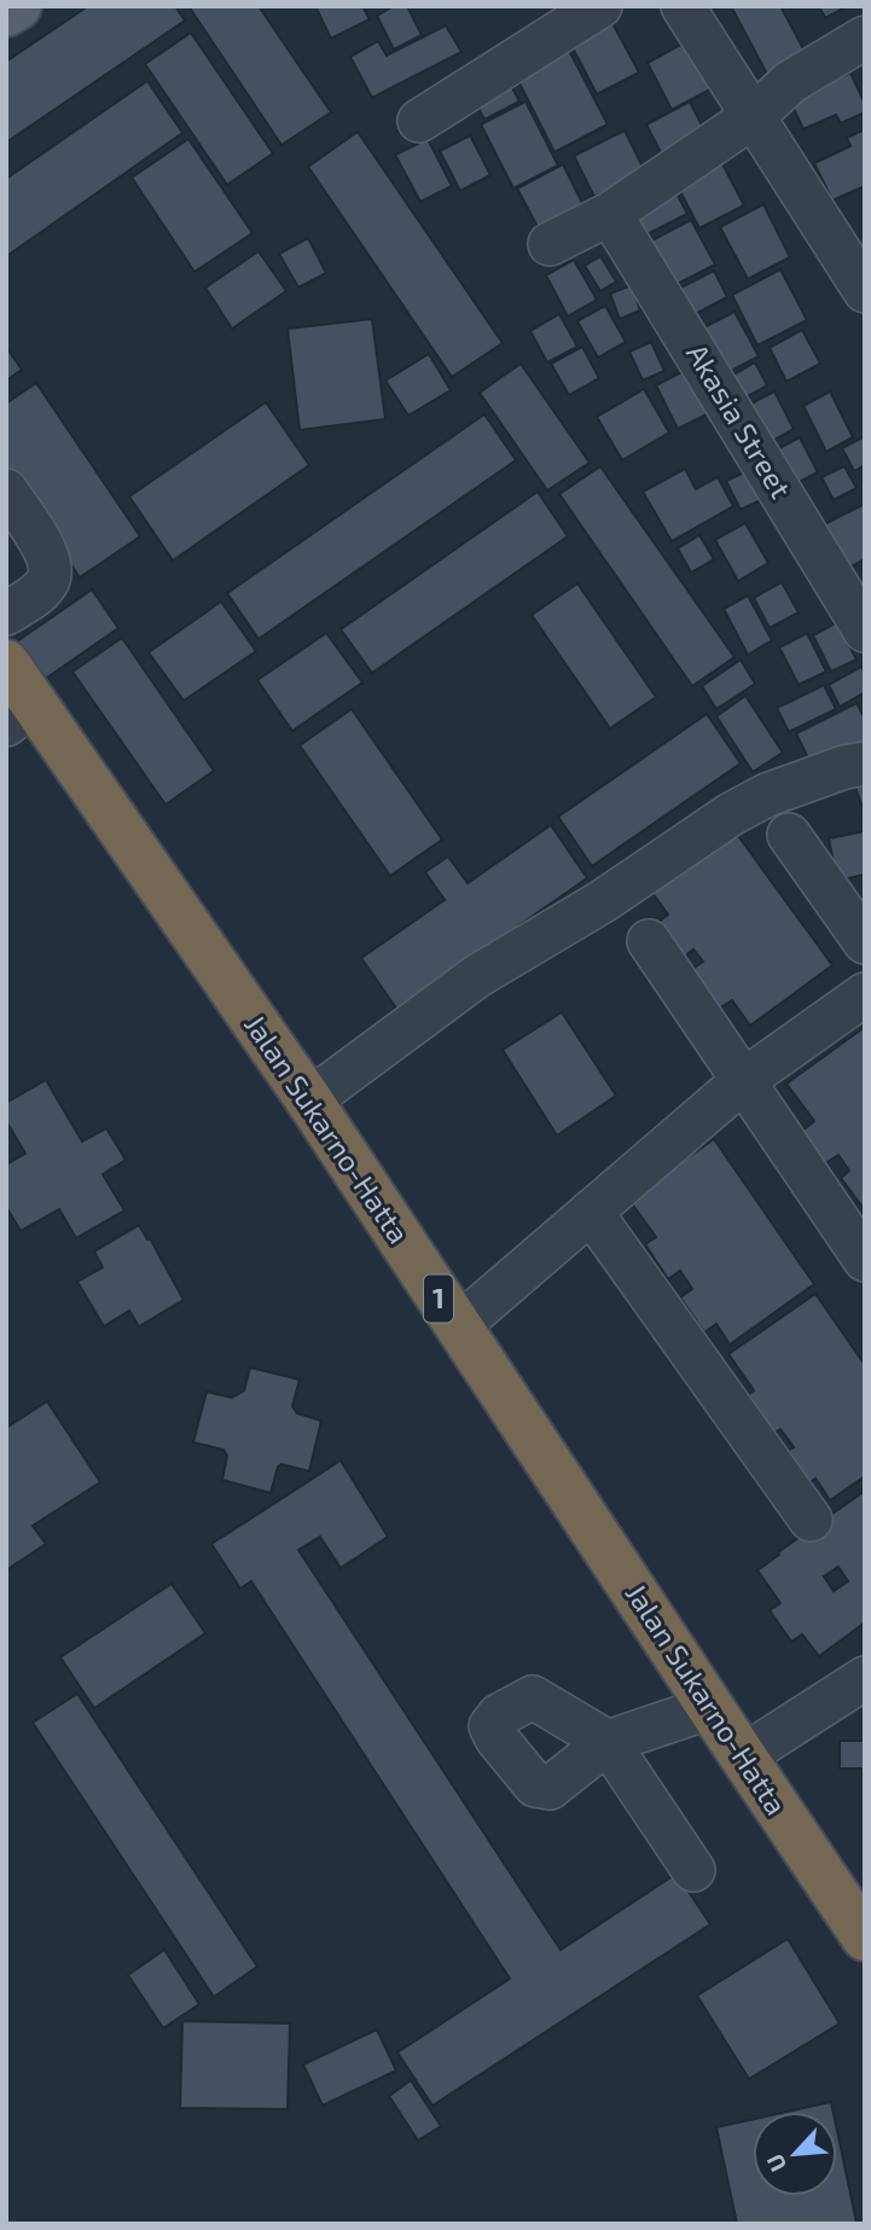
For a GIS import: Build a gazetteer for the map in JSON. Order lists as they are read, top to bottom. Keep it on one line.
{"streets":{"highway":["Jalan Sukarno-Hatta","1"],"street":["Akasia Street"]},"north":"bottom left"}
